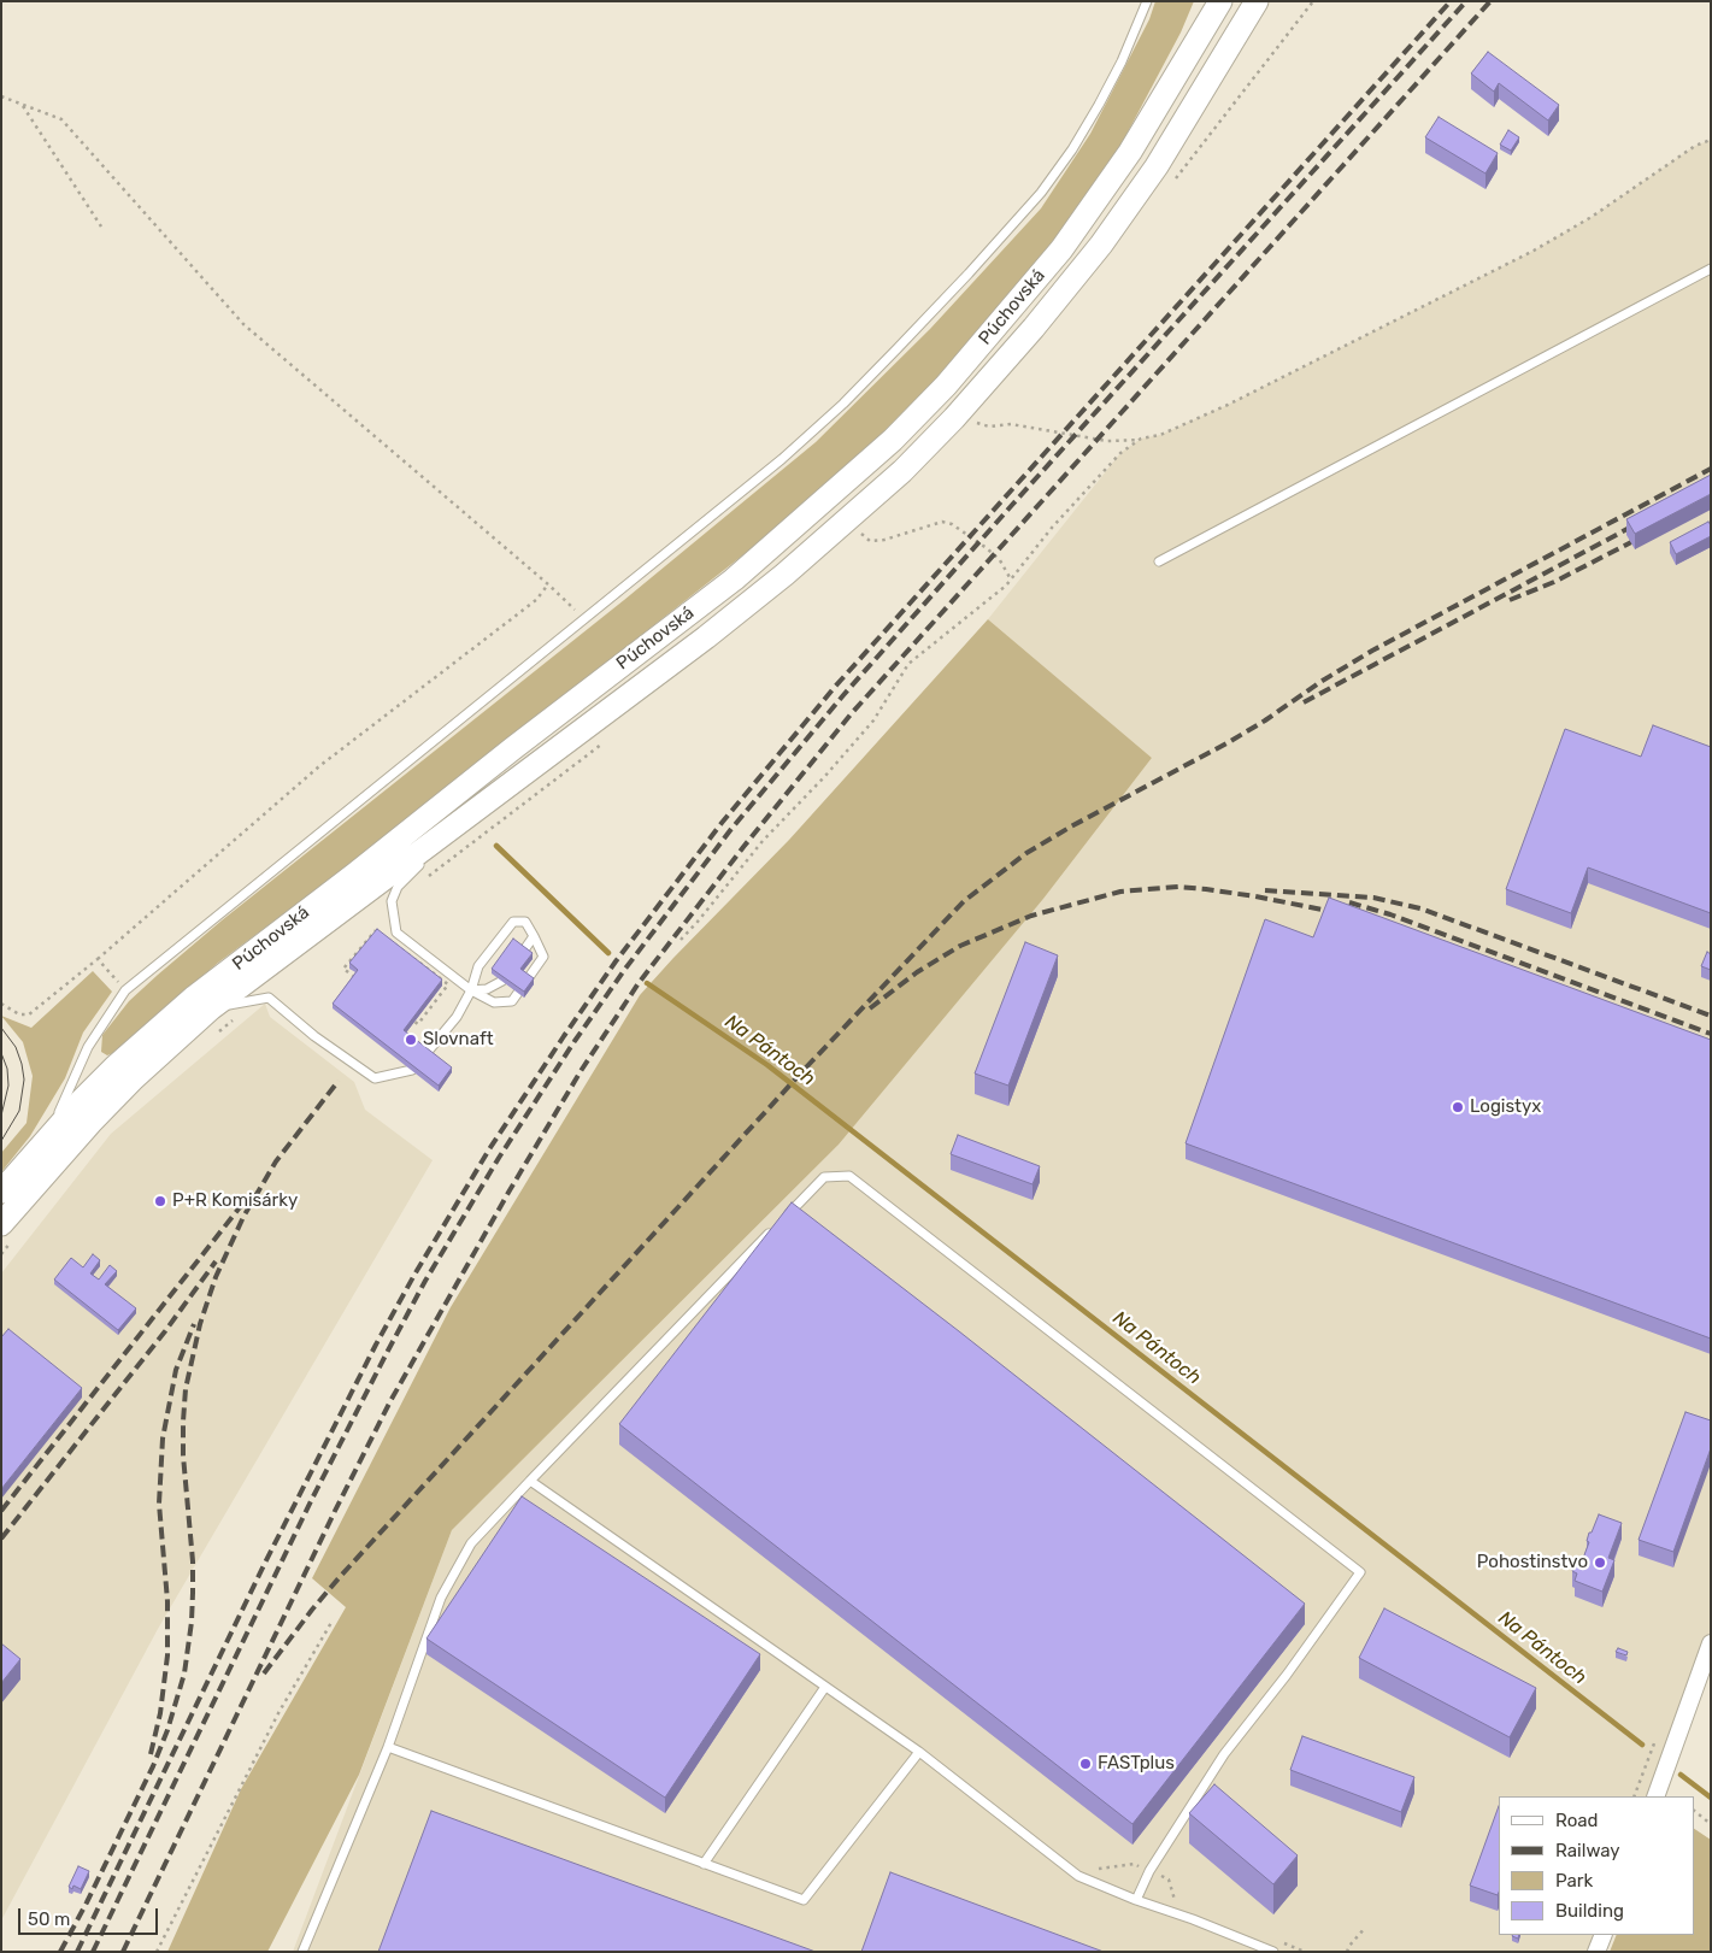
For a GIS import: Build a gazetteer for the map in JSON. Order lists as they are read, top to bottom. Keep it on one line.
{"streets":{"main road":["Púchovská"]},"water":["Na Pántoch"],"places":["Slovnaft","Logistyx","P+R Komisárky","Pohostinstvo","FASTplus"],"legend":["Road","Railway","Park","Building"],"scale_bar":"50 m"}
